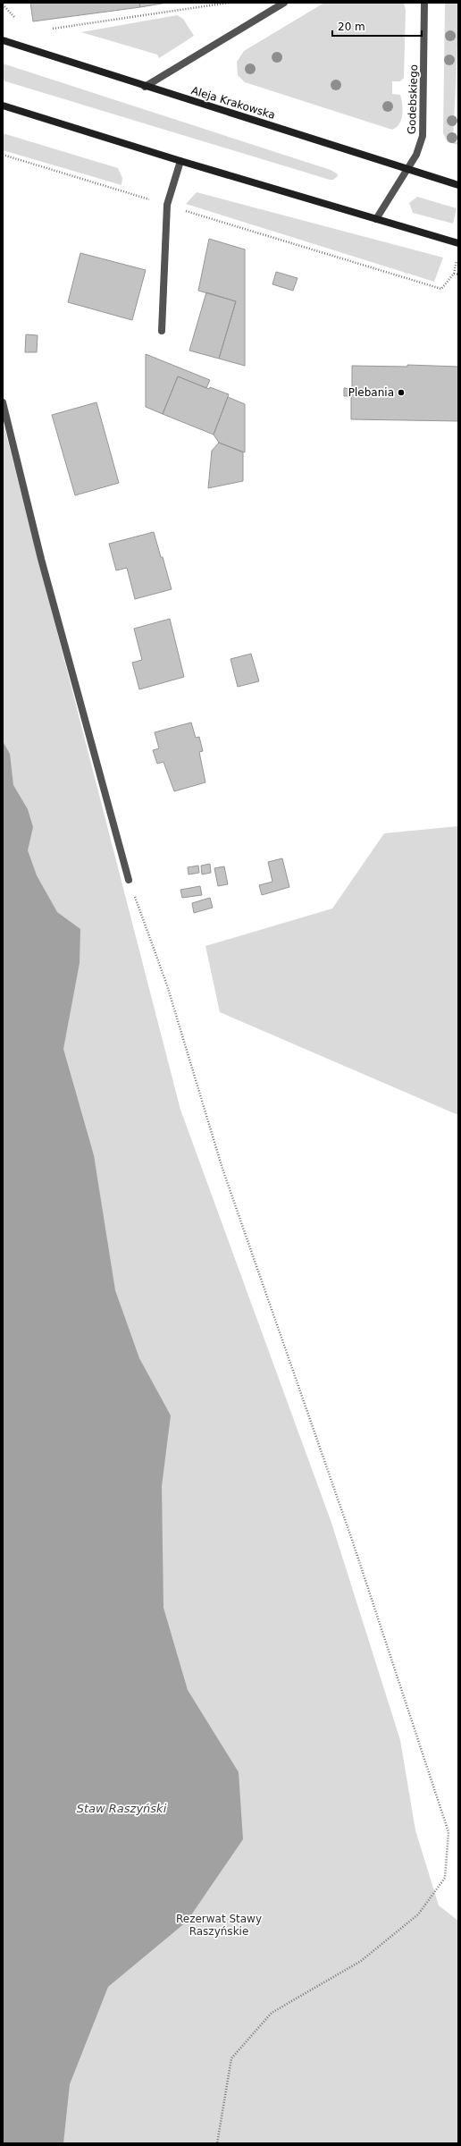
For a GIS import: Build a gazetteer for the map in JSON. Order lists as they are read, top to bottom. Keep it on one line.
{"streets":{"main road":["Aleja Krakowska"],"street":["Godebskiego"]},"crossings":[["Godebskiego","Aleja Krakowska"]],"water":["Staw Raszyński"],"parks":["Rezerwat Stawy Raszyńskie"],"places":["Plebania"],"scale_bar":"20 m"}
